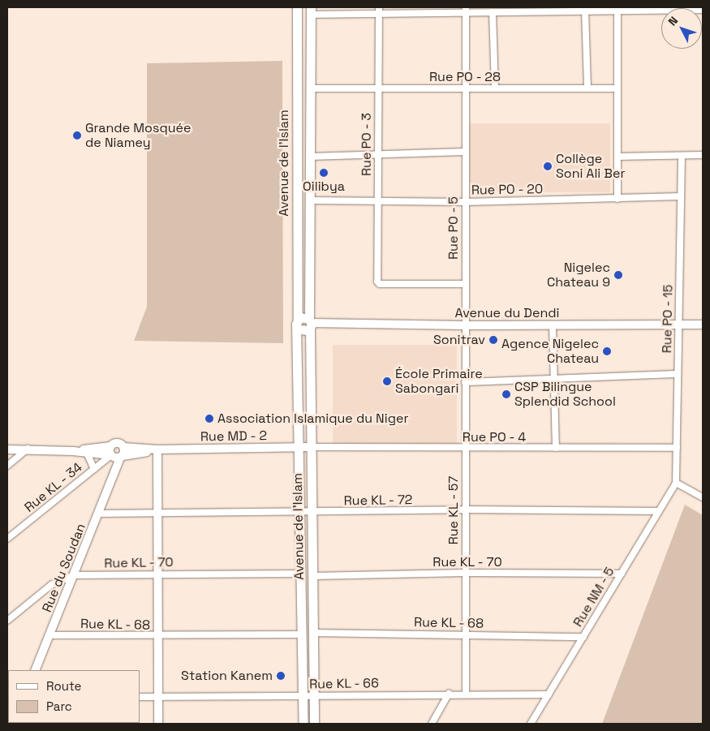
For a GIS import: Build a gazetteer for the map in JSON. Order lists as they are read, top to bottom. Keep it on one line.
{"streets":{"main road":["Avenue de l'Islam"],"street":["Rue PO - 28","Rue PO - 3","Rue PO - 20","Rue PO - 5","Avenue du Dendi","Rue PO - 15","Rue MD - 2","Rue PO - 4","Rue KL - 34","Rue KL - 72","Rue KL - 57","Rue KL - 70","Rue du Soudan","Rue NM - 5","Rue KL - 68","Rue KL - 66"]},"crossings":[["Rue PO - 28","Rue PO - 3"],["Rue PO - 28","Avenue de l'Islam"],["Rue PO - 28","Rue PO - 5"],["Rue PO - 3","Rue PO - 20"],["Rue PO - 3","Rue PO - 5"],["Avenue de l'Islam","Rue PO - 20"],["Avenue de l'Islam","Avenue du Dendi"],["Avenue de l'Islam","Rue MD - 2"],["Avenue de l'Islam","Rue PO - 4"],["Avenue de l'Islam","Rue KL - 72"],["Avenue de l'Islam","Rue KL - 70"],["Avenue de l'Islam","Rue KL - 68"],["Avenue de l'Islam","Rue KL - 66"],["Rue PO - 20","Rue PO - 5"],["Rue PO - 20","Rue PO - 15"],["Rue PO - 5","Avenue du Dendi"],["Rue PO - 5","Rue PO - 4"],["Rue PO - 5","Rue KL - 57"],["Avenue du Dendi","Rue PO - 15"],["Rue PO - 15","Rue PO - 4"],["Rue PO - 15","Rue NM - 5"],["Rue MD - 2","Rue PO - 4"],["Rue MD - 2","Rue KL - 34"],["Rue MD - 2","Rue du Soudan"],["Rue PO - 4","Rue KL - 57"],["Rue KL - 34","Rue du Soudan"],["Rue KL - 72","Rue KL - 57"],["Rue KL - 72","Rue du Soudan"],["Rue KL - 72","Rue NM - 5"],["Rue KL - 57","Rue KL - 70"],["Rue KL - 57","Rue KL - 68"],["Rue KL - 57","Rue KL - 66"],["Rue KL - 70","Rue du Soudan"],["Rue KL - 70","Rue NM - 5"],["Rue du Soudan","Rue KL - 68"],["Rue NM - 5","Rue KL - 68"],["Rue NM - 5","Rue KL - 66"]],"places":["Grande Mosquée de Niamey","Collège Soni Ali Ber","Oilibya","Nigelec Chateau 9","Sonitrav","Agence Nigelec Chateau","École Primaire Sabongari","CSP Bilingue Splendid School","Association Islamique du Niger","Station Kanem"],"legend":["Route","Parc"],"north":"top left"}
